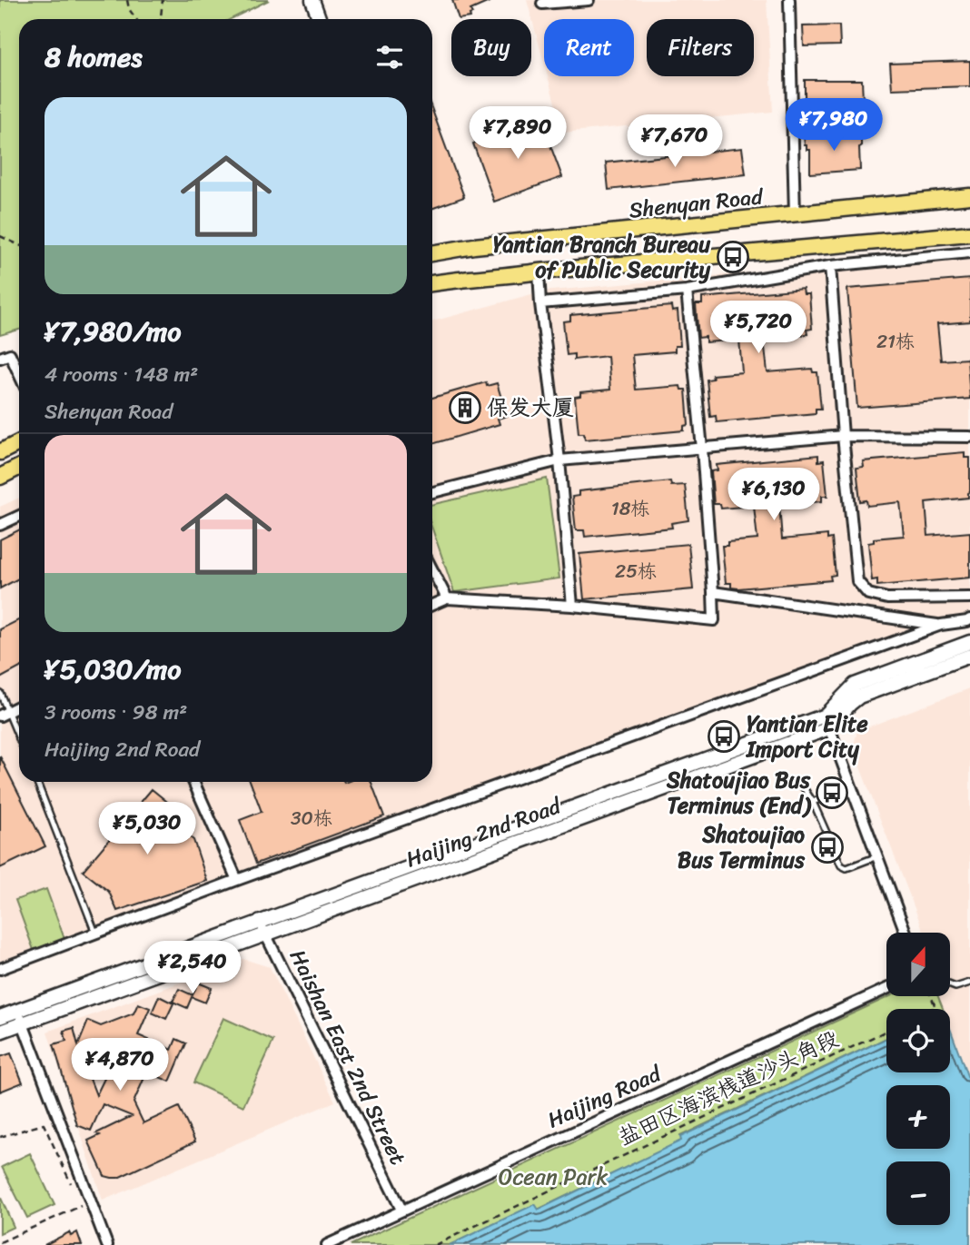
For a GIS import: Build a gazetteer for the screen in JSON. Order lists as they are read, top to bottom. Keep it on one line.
{"streets":{"main road":["Shenyan Road"],"street":["Haijing 2nd Road","Haishan East 2nd Street","Haijing Road"],"path":["盐田区海滨栈道沙头角段"]},"crossings":[["Haijing 2nd Road","Haishan East 2nd Street"],["Haishan East 2nd Street","Haijing Road"]],"parks":["Ocean Park"],"places":{"bus stop":["Yantian Branch Bureau of Public Security","Yantian Elite Import City","Shatoujiao Bus Terminus (End)","Shatoujiao Bus Terminus"],"building":["保发大厦"]},"house_numbers":["21栋","18栋","25栋","30栋"],"north":"top","page":{"chip":["Buy","Rent","Filters"],"heading":"8 homes","list":[{"name":"¥7,980/mo","note":"4 rooms · 148 m² · Shenyan Road"},{"name":"¥5,030/mo","note":"3 rooms · 98 m² · Haijing 2nd Road"}],"price":["¥7,980","¥7,890","¥7,670","¥5,720","¥6,130","¥5,030","¥2,540","¥4,870"],"map_buttons":["+","−"]}}
